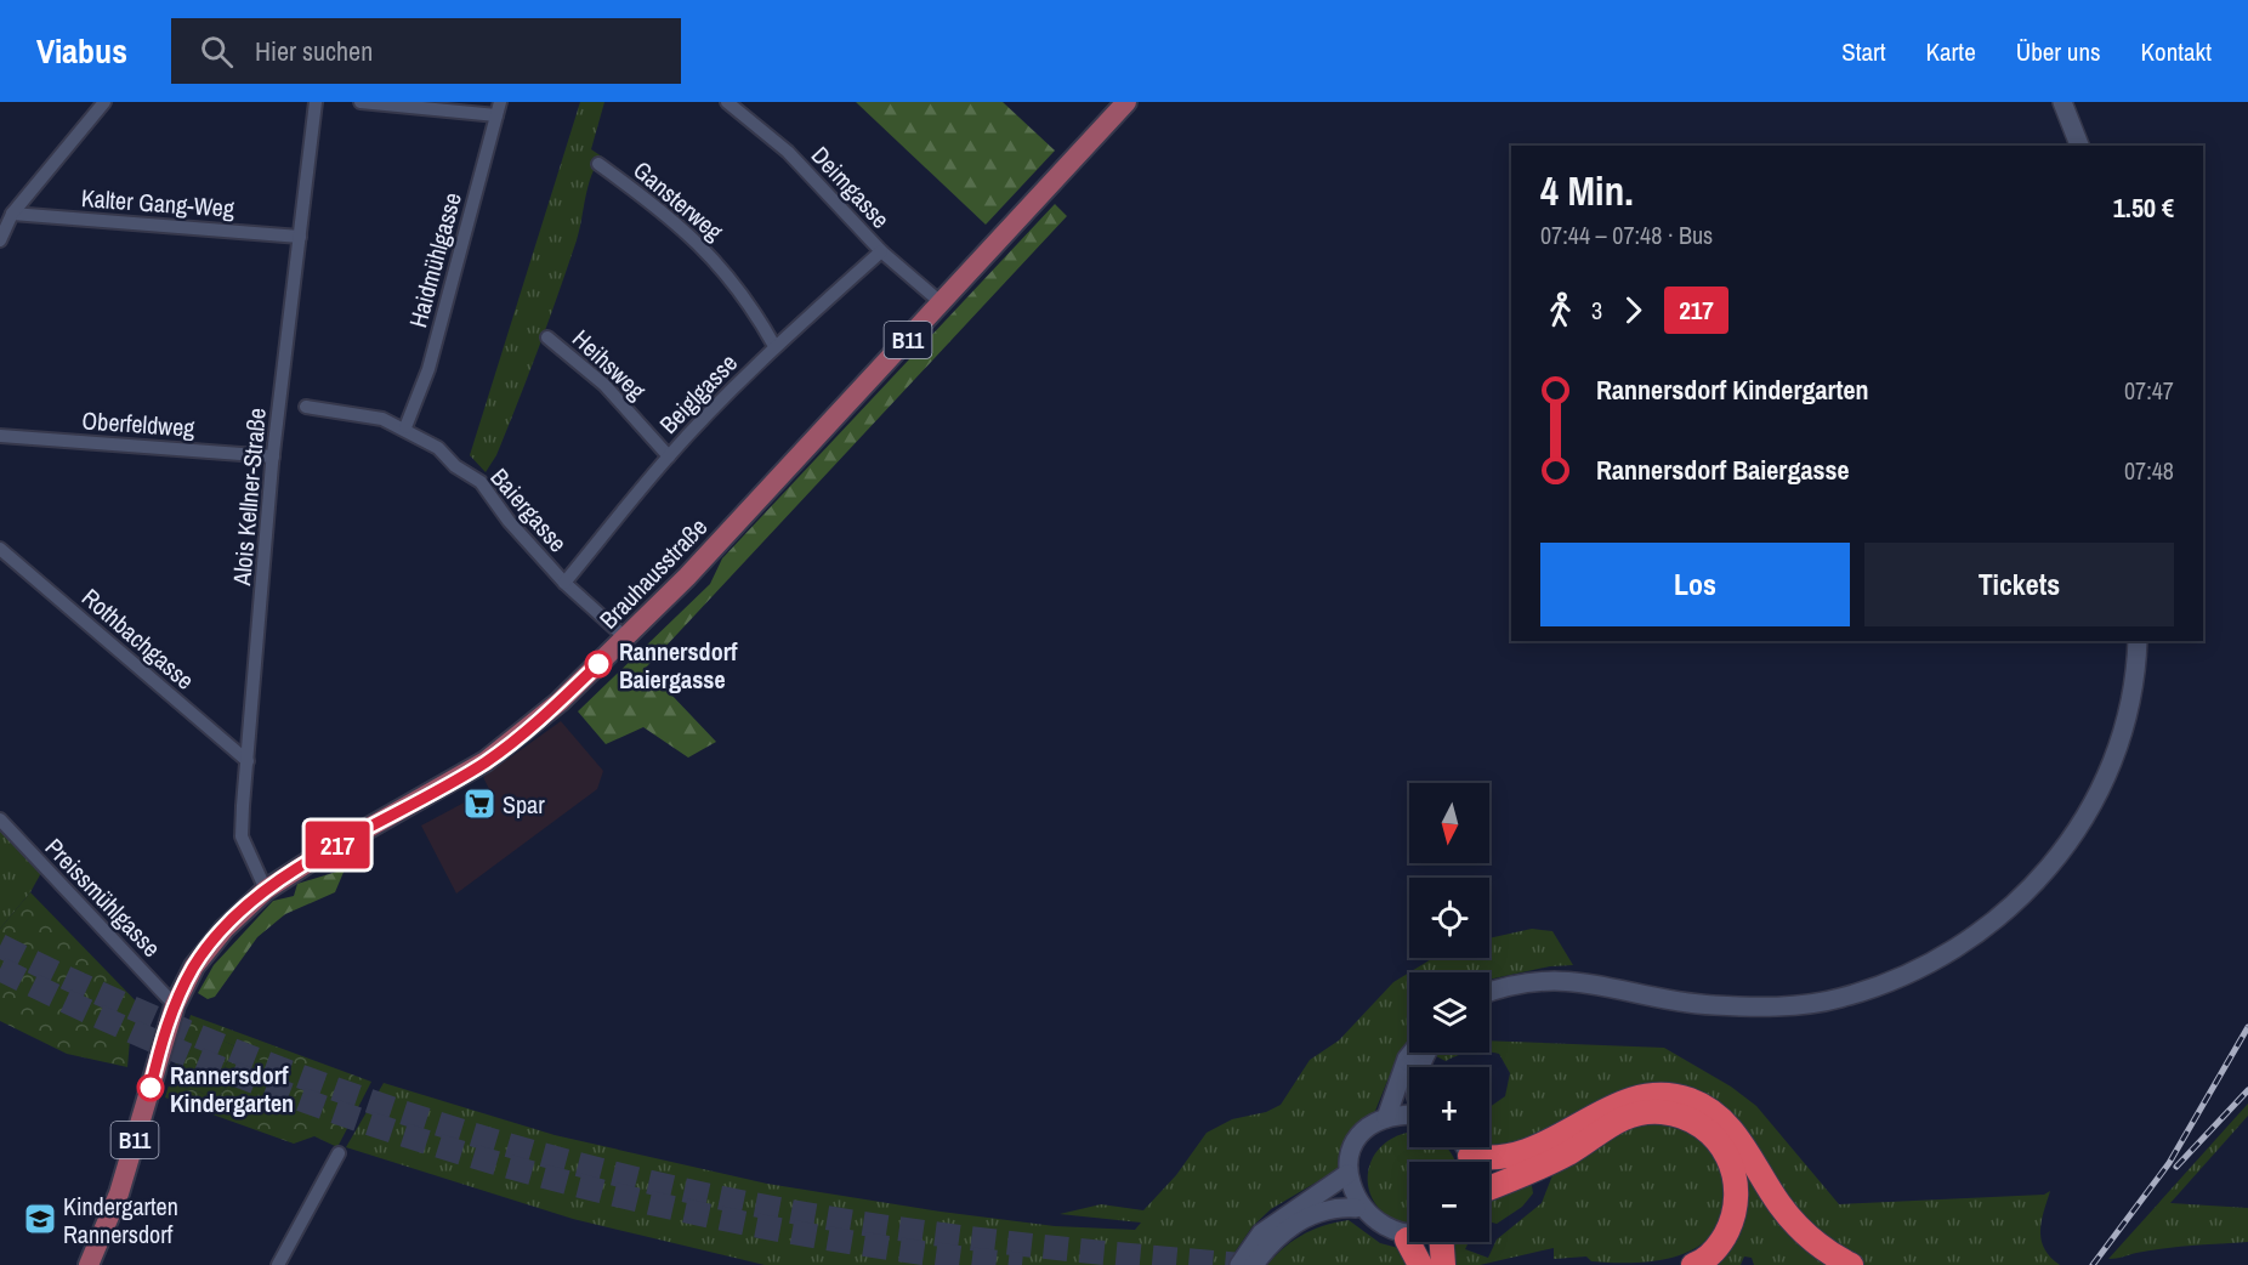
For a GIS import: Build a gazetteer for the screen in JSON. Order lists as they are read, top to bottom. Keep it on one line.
{"streets":{"main road":["B11","Brauhausstraße"],"street":["Deimgasse","Gansterweg","Kalter Gang-Weg","Haidmühlgasse","Heihsweg","Beiglgasse","Oberfeldweg","Alois Kellner-Straße","Baiergasse","Rothbachgasse","Preissmühlgasse"]},"crossings":[["Deimgasse","Beiglgasse"],["Deimgasse","Brauhausstraße"],["Gansterweg","Beiglgasse"],["Kalter Gang-Weg","Alois Kellner-Straße"],["Haidmühlgasse","Baiergasse"],["Heihsweg","Beiglgasse"],["Beiglgasse","Baiergasse"],["Oberfeldweg","Alois Kellner-Straße"],["Alois Kellner-Straße","Brauhausstraße"],["Alois Kellner-Straße","Rothbachgasse"],["Baiergasse","Brauhausstraße"],["Brauhausstraße","Preissmühlgasse"]],"places":{"other":["Rannersdorf Baiergasse","Rannersdorf Kindergarten"],"supermarket":["Spar"],"school or university":["Kindergarten Rannersdorf"]},"lines":["bus line 217"],"north":"bottom","page":{"header":"Viabus","search":"Hier suchen","nav":["Start","Karte","Über uns","Kontakt"],"on_map":"217","heading":["4 Min.","07:44 – 07:48 · Bus","1.50 €"],"legs":["3","217"],"list":[{"name":"Rannersdorf Kindergarten","value":"07:47"},{"name":"Rannersdorf Baiergasse","value":"07:48"}],"buttons":["Los","Tickets"],"map_buttons":["+","−"]}}
